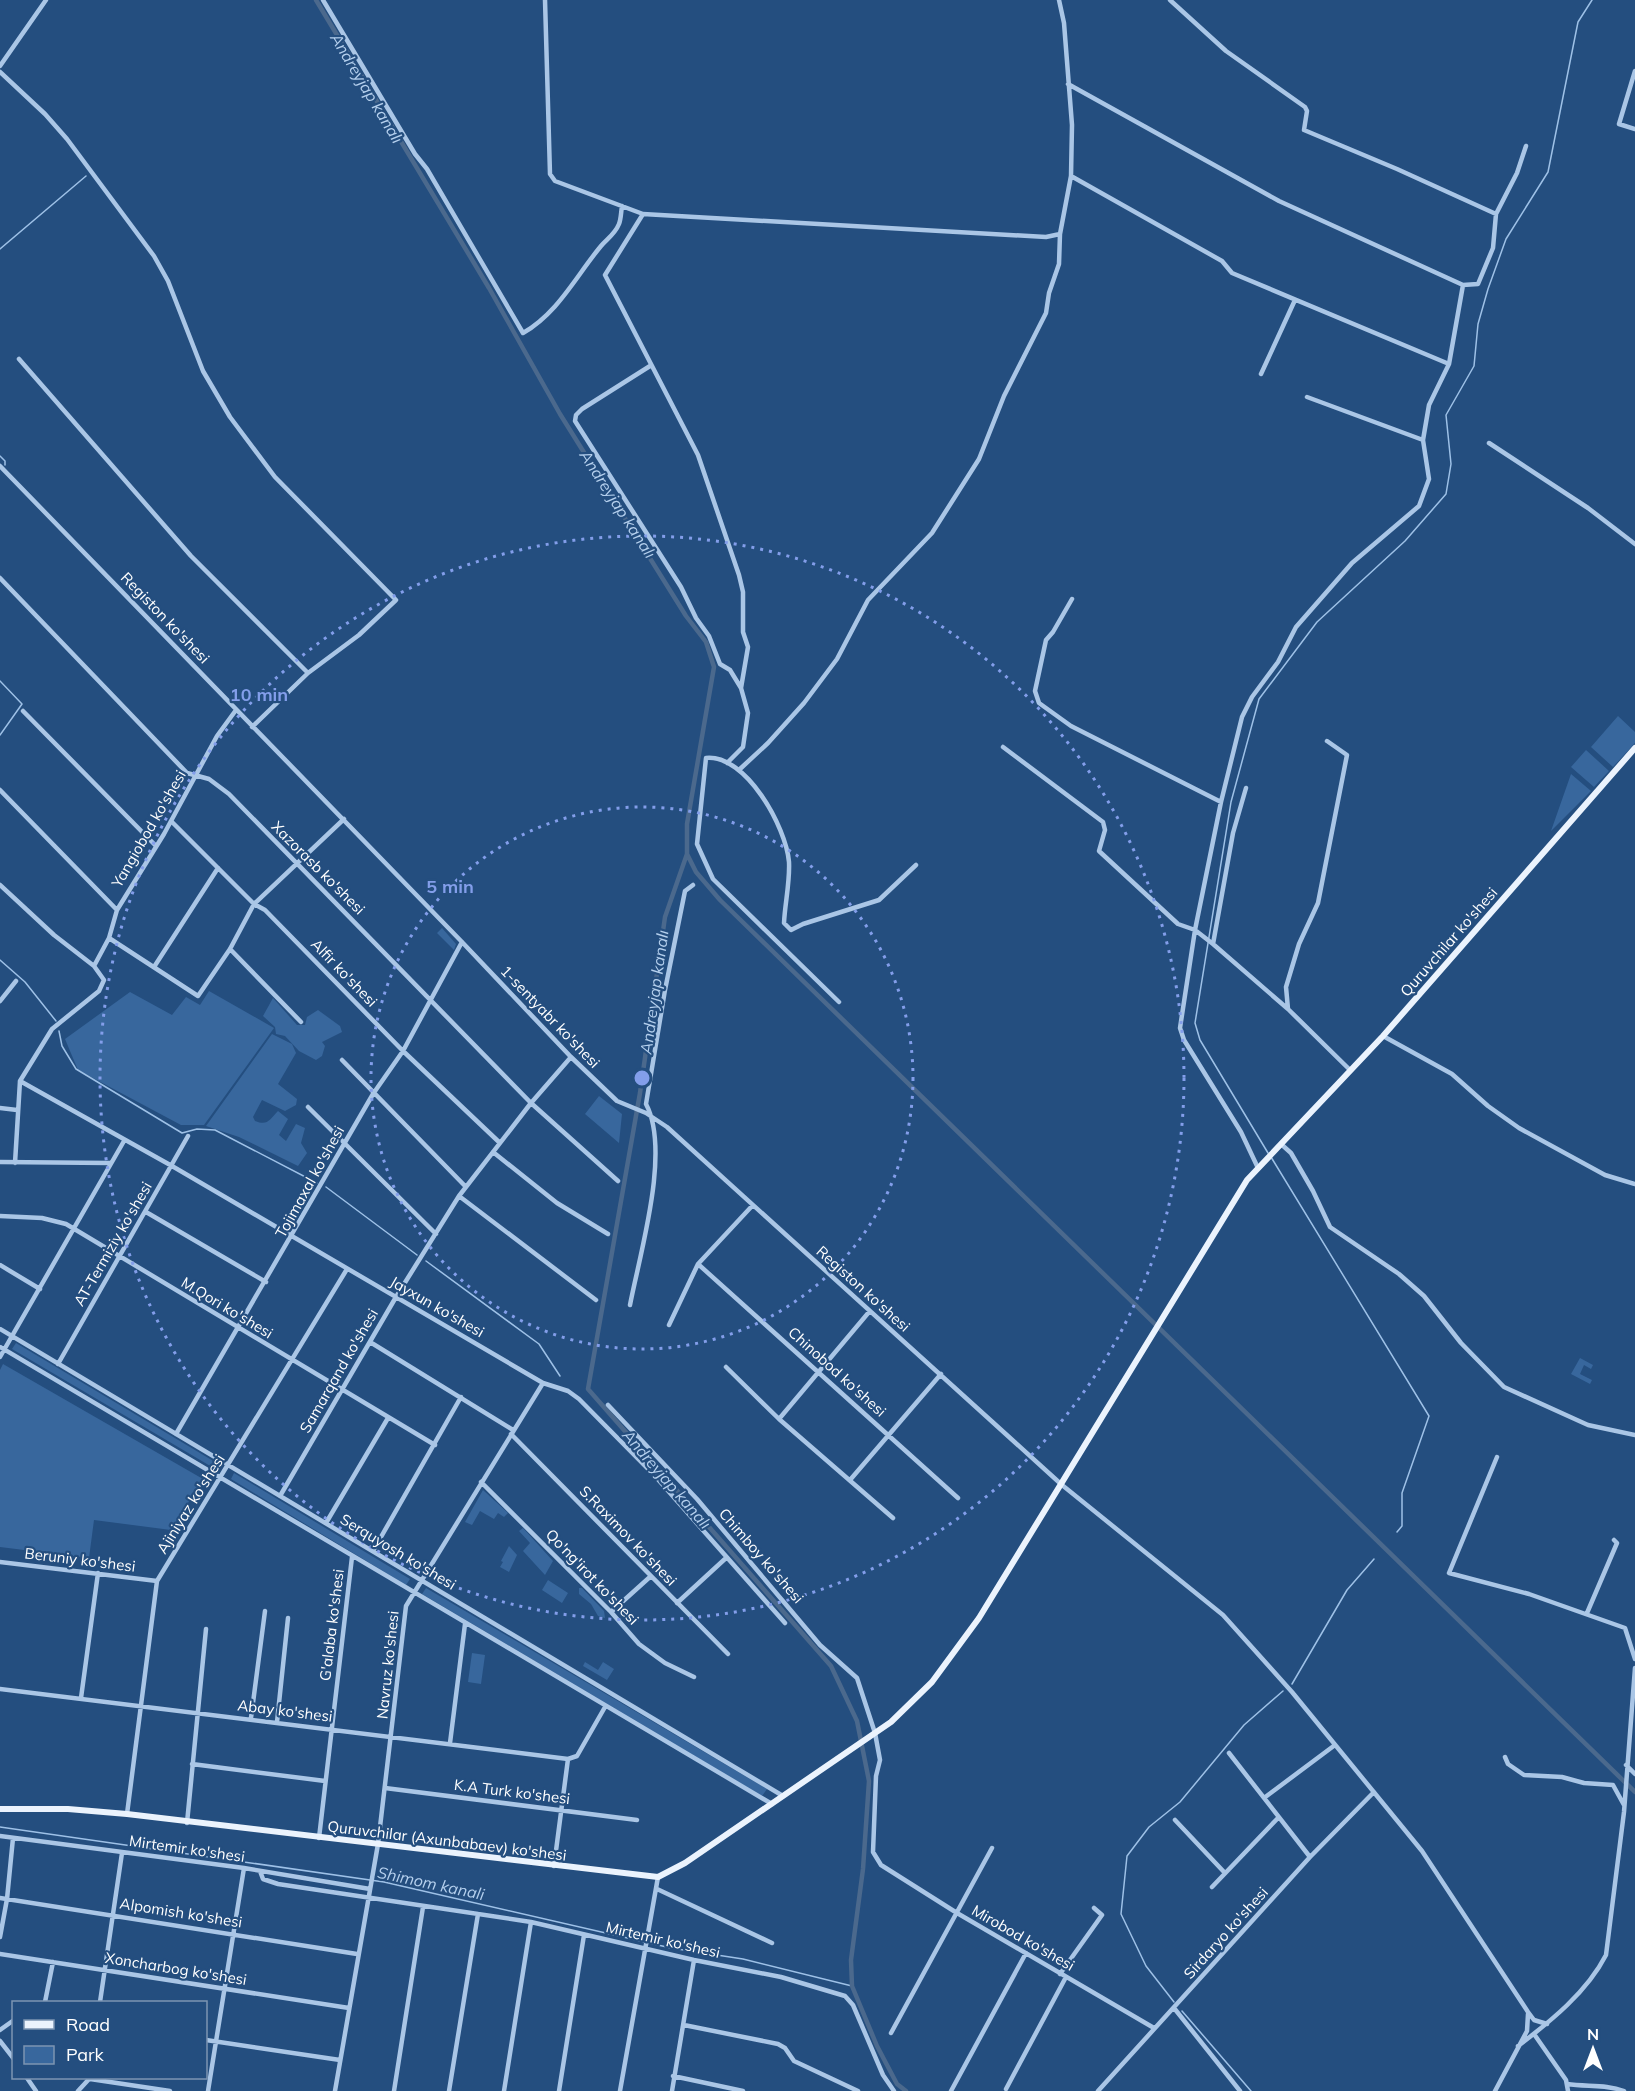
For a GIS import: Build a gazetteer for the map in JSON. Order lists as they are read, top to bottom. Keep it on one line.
{"streets":{"main road":["Quruvchilar ko'shesi","Quruvchilar (Axunbabaev) ko'shesi"],"street":["Registon ko'shesi","Yangiobod ko'shesi","Xazorasb ko'shesi","Alfir ko'shesi","1-sentyabr ko'shesi","Tojimaxal ko'shesi","AT-Termiziy ko'shesi","Jayxun ko'shesi","M.Qori ko'shesi","Samarqand ko'shesi","Chinobod ko'shesi","Ajiniyaz ko'shesi","S.Raximov ko'shesi","Serquyosh ko'shesi","Chimboy ko'shesi","Beruniy ko'shesi","Qo'ng'irot ko'shesi","G'alaba ko'shesi","Navruz ko'shesi","Abay ko'shesi","K.A Turk ko'shesi","Mirtemir ko'shesi","Alpomish ko'shesi","Sirdaryo ko'shesi","Mirobod ko'shesi","Xoncharbog ko'shesi"]},"crossings":[["Registon ko'shesi","Yangiobod ko'shesi"],["Registon ko'shesi","Quruvchilar ko'shesi"],["Registon ko'shesi","1-sentyabr ko'shesi"],["Registon ko'shesi","Tojimaxal ko'shesi"],["Registon ko'shesi","Sirdaryo ko'shesi"],["Yangiobod ko'shesi","Xazorasb ko'shesi"],["Yangiobod ko'shesi","Alfir ko'shesi"],["Xazorasb ko'shesi","Tojimaxal ko'shesi"],["Xazorasb ko'shesi","Samarqand ko'shesi"],["Quruvchilar ko'shesi","Serquyosh ko'shesi"],["Quruvchilar ko'shesi","Chimboy ko'shesi"],["Alfir ko'shesi","Tojimaxal ko'shesi"],["Alfir ko'shesi","Samarqand ko'shesi"],["1-sentyabr ko'shesi","Tojimaxal ko'shesi"],["1-sentyabr ko'shesi","Samarqand ko'shesi"],["Tojimaxal ko'shesi","Jayxun ko'shesi"],["Tojimaxal ko'shesi","M.Qori ko'shesi"],["Tojimaxal ko'shesi","Serquyosh ko'shesi"],["AT-Termiziy ko'shesi","Jayxun ko'shesi"],["AT-Termiziy ko'shesi","M.Qori ko'shesi"],["AT-Termiziy ko'shesi","Serquyosh ko'shesi"],["Jayxun ko'shesi","Samarqand ko'shesi"],["Jayxun ko'shesi","Ajiniyaz ko'shesi"],["Jayxun ko'shesi","Navruz ko'shesi"],["M.Qori ko'shesi","Samarqand ko'shesi"],["M.Qori ko'shesi","Ajiniyaz ko'shesi"],["Samarqand ko'shesi","S.Raximov ko'shesi"],["Samarqand ko'shesi","Serquyosh ko'shesi"],["Ajiniyaz ko'shesi","Serquyosh ko'shesi"],["Ajiniyaz ko'shesi","Beruniy ko'shesi"],["Ajiniyaz ko'shesi","Abay ko'shesi"],["Ajiniyaz ko'shesi","Quruvchilar (Axunbabaev) ko'shesi"],["S.Raximov ko'shesi","Navruz ko'shesi"],["Serquyosh ko'shesi","G'alaba ko'shesi"],["Serquyosh ko'shesi","Navruz ko'shesi"],["Chimboy ko'shesi","Mirobod ko'shesi"],["Qo'ng'irot ko'shesi","Navruz ko'shesi"],["G'alaba ko'shesi","Abay ko'shesi"],["G'alaba ko'shesi","Quruvchilar (Axunbabaev) ko'shesi"],["Navruz ko'shesi","Abay ko'shesi"],["Navruz ko'shesi","K.A Turk ko'shesi"],["Navruz ko'shesi","Quruvchilar (Axunbabaev) ko'shesi"],["Navruz ko'shesi","Mirtemir ko'shesi"],["Sirdaryo ko'shesi","Mirobod ko'shesi"]],"water":["Andreyjap kanalı","Shimom kanali"],"legend":["Road","Park"],"north":"top","rings":["10 min","5 min"]}
